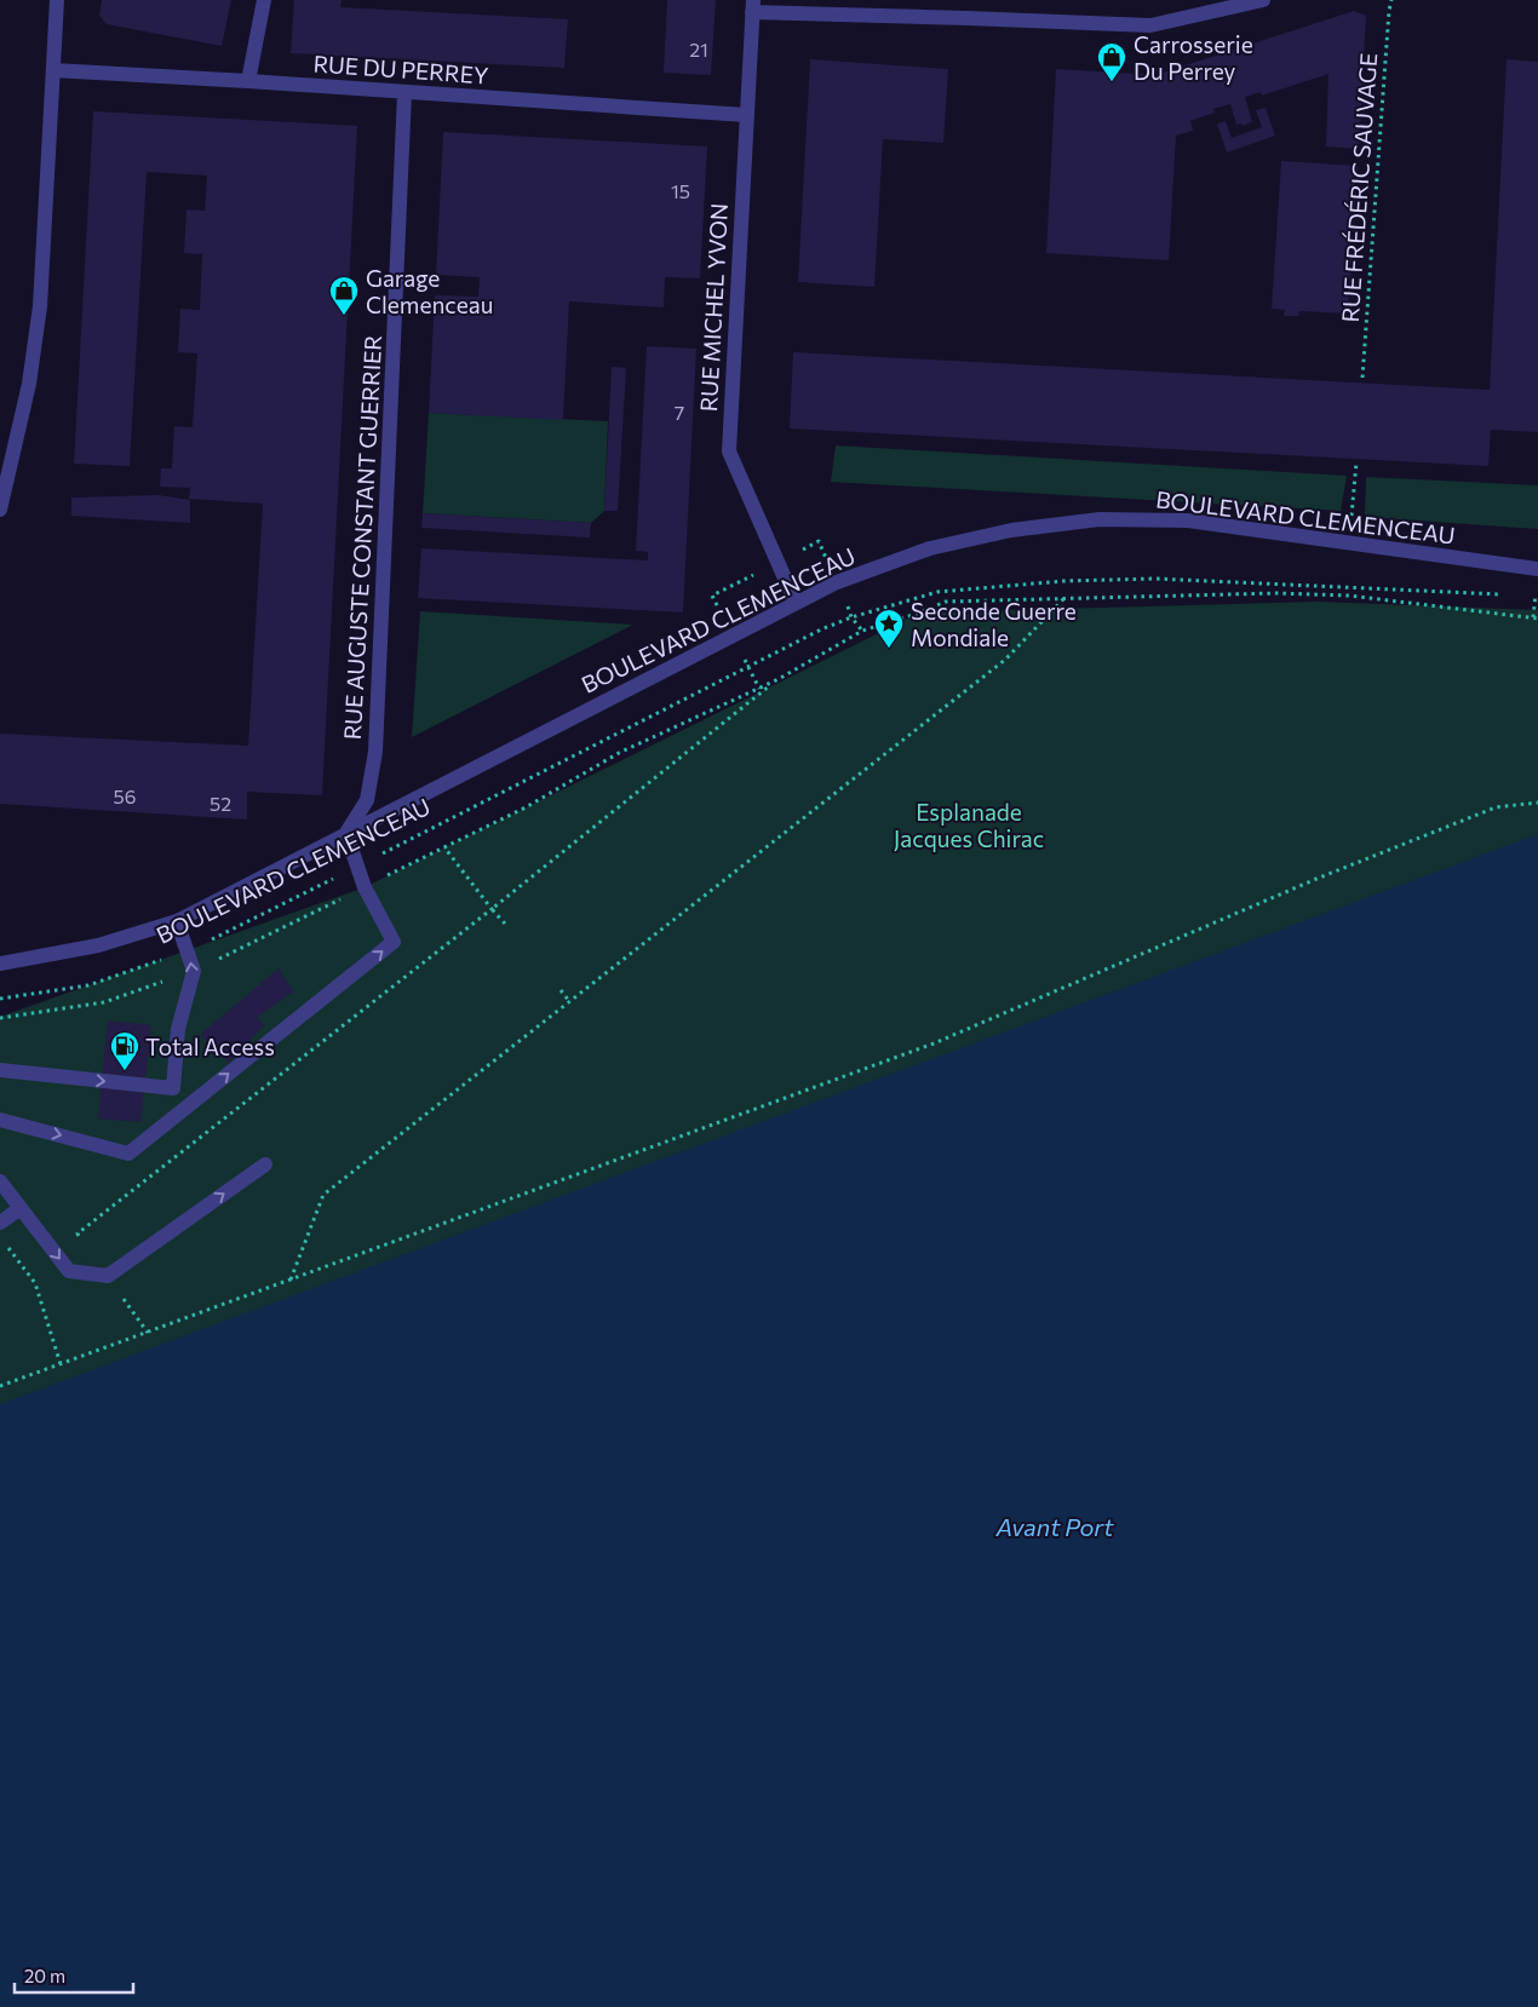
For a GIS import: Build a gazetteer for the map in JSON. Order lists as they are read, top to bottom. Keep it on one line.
{"streets":{"street":["RUE DU PERREY","RUE MICHEL YVON","BOULEVARD CLEMENCEAU","RUE AUGUSTE CONSTANT GUERRIER"],"path":["RUE FRÉDÉRIC SAUVAGE"]},"crossings":[["RUE DU PERREY","RUE MICHEL YVON"],["RUE DU PERREY","RUE AUGUSTE CONSTANT GUERRIER"],["RUE MICHEL YVON","BOULEVARD CLEMENCEAU"],["BOULEVARD CLEMENCEAU","RUE AUGUSTE CONSTANT GUERRIER"]],"water":["Avant Port"],"parks":["Esplanade Jacques Chirac"],"places":{"shop":["Carrosserie Du Perrey","Garage Clemenceau"],"place":["Seconde Guerre Mondiale"],"fuel station":["Total Access"]},"house_numbers":["21","15","7","56","52"],"scale_bar":"20 m"}
